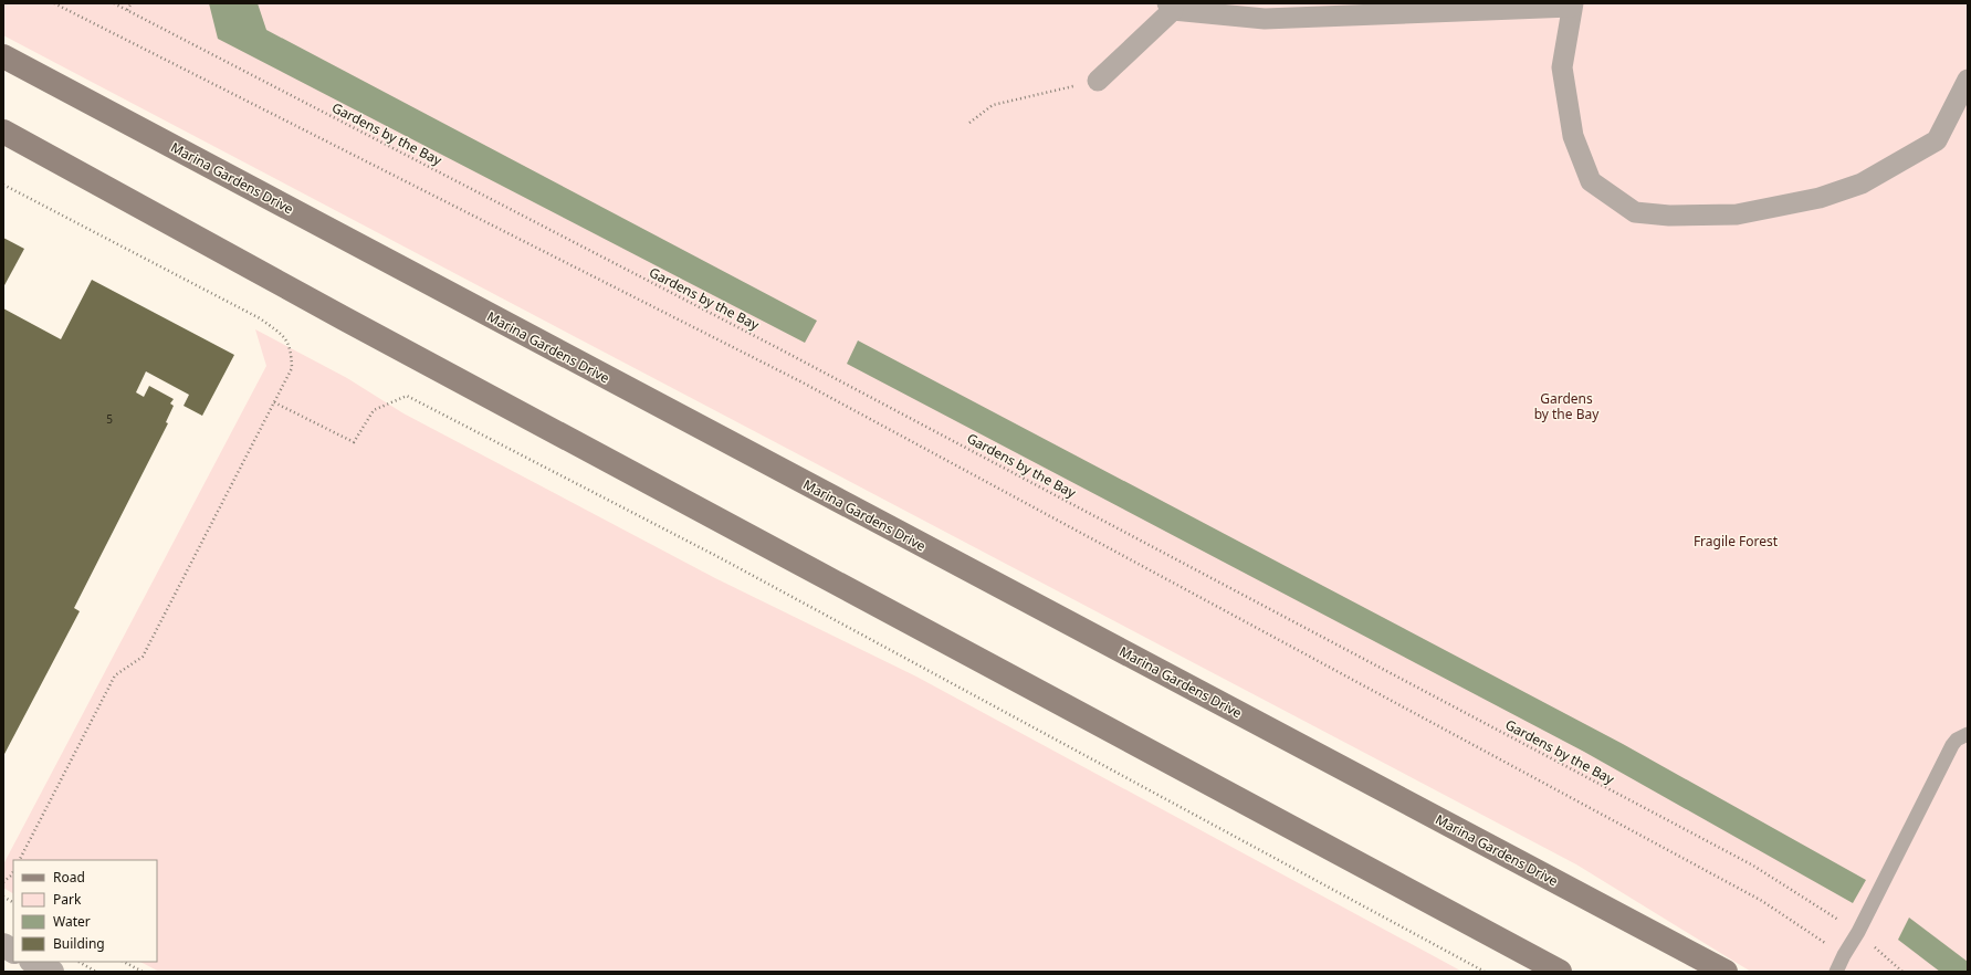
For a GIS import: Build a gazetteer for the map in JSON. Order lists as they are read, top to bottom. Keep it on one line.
{"streets":{"main road":["Marina Gardens Drive"],"path":["Gardens by the Bay"]},"parks":["Gardens by the Bay","Fragile Forest"],"house_numbers":["5"],"legend":["Road","Park","Water","Building"]}
